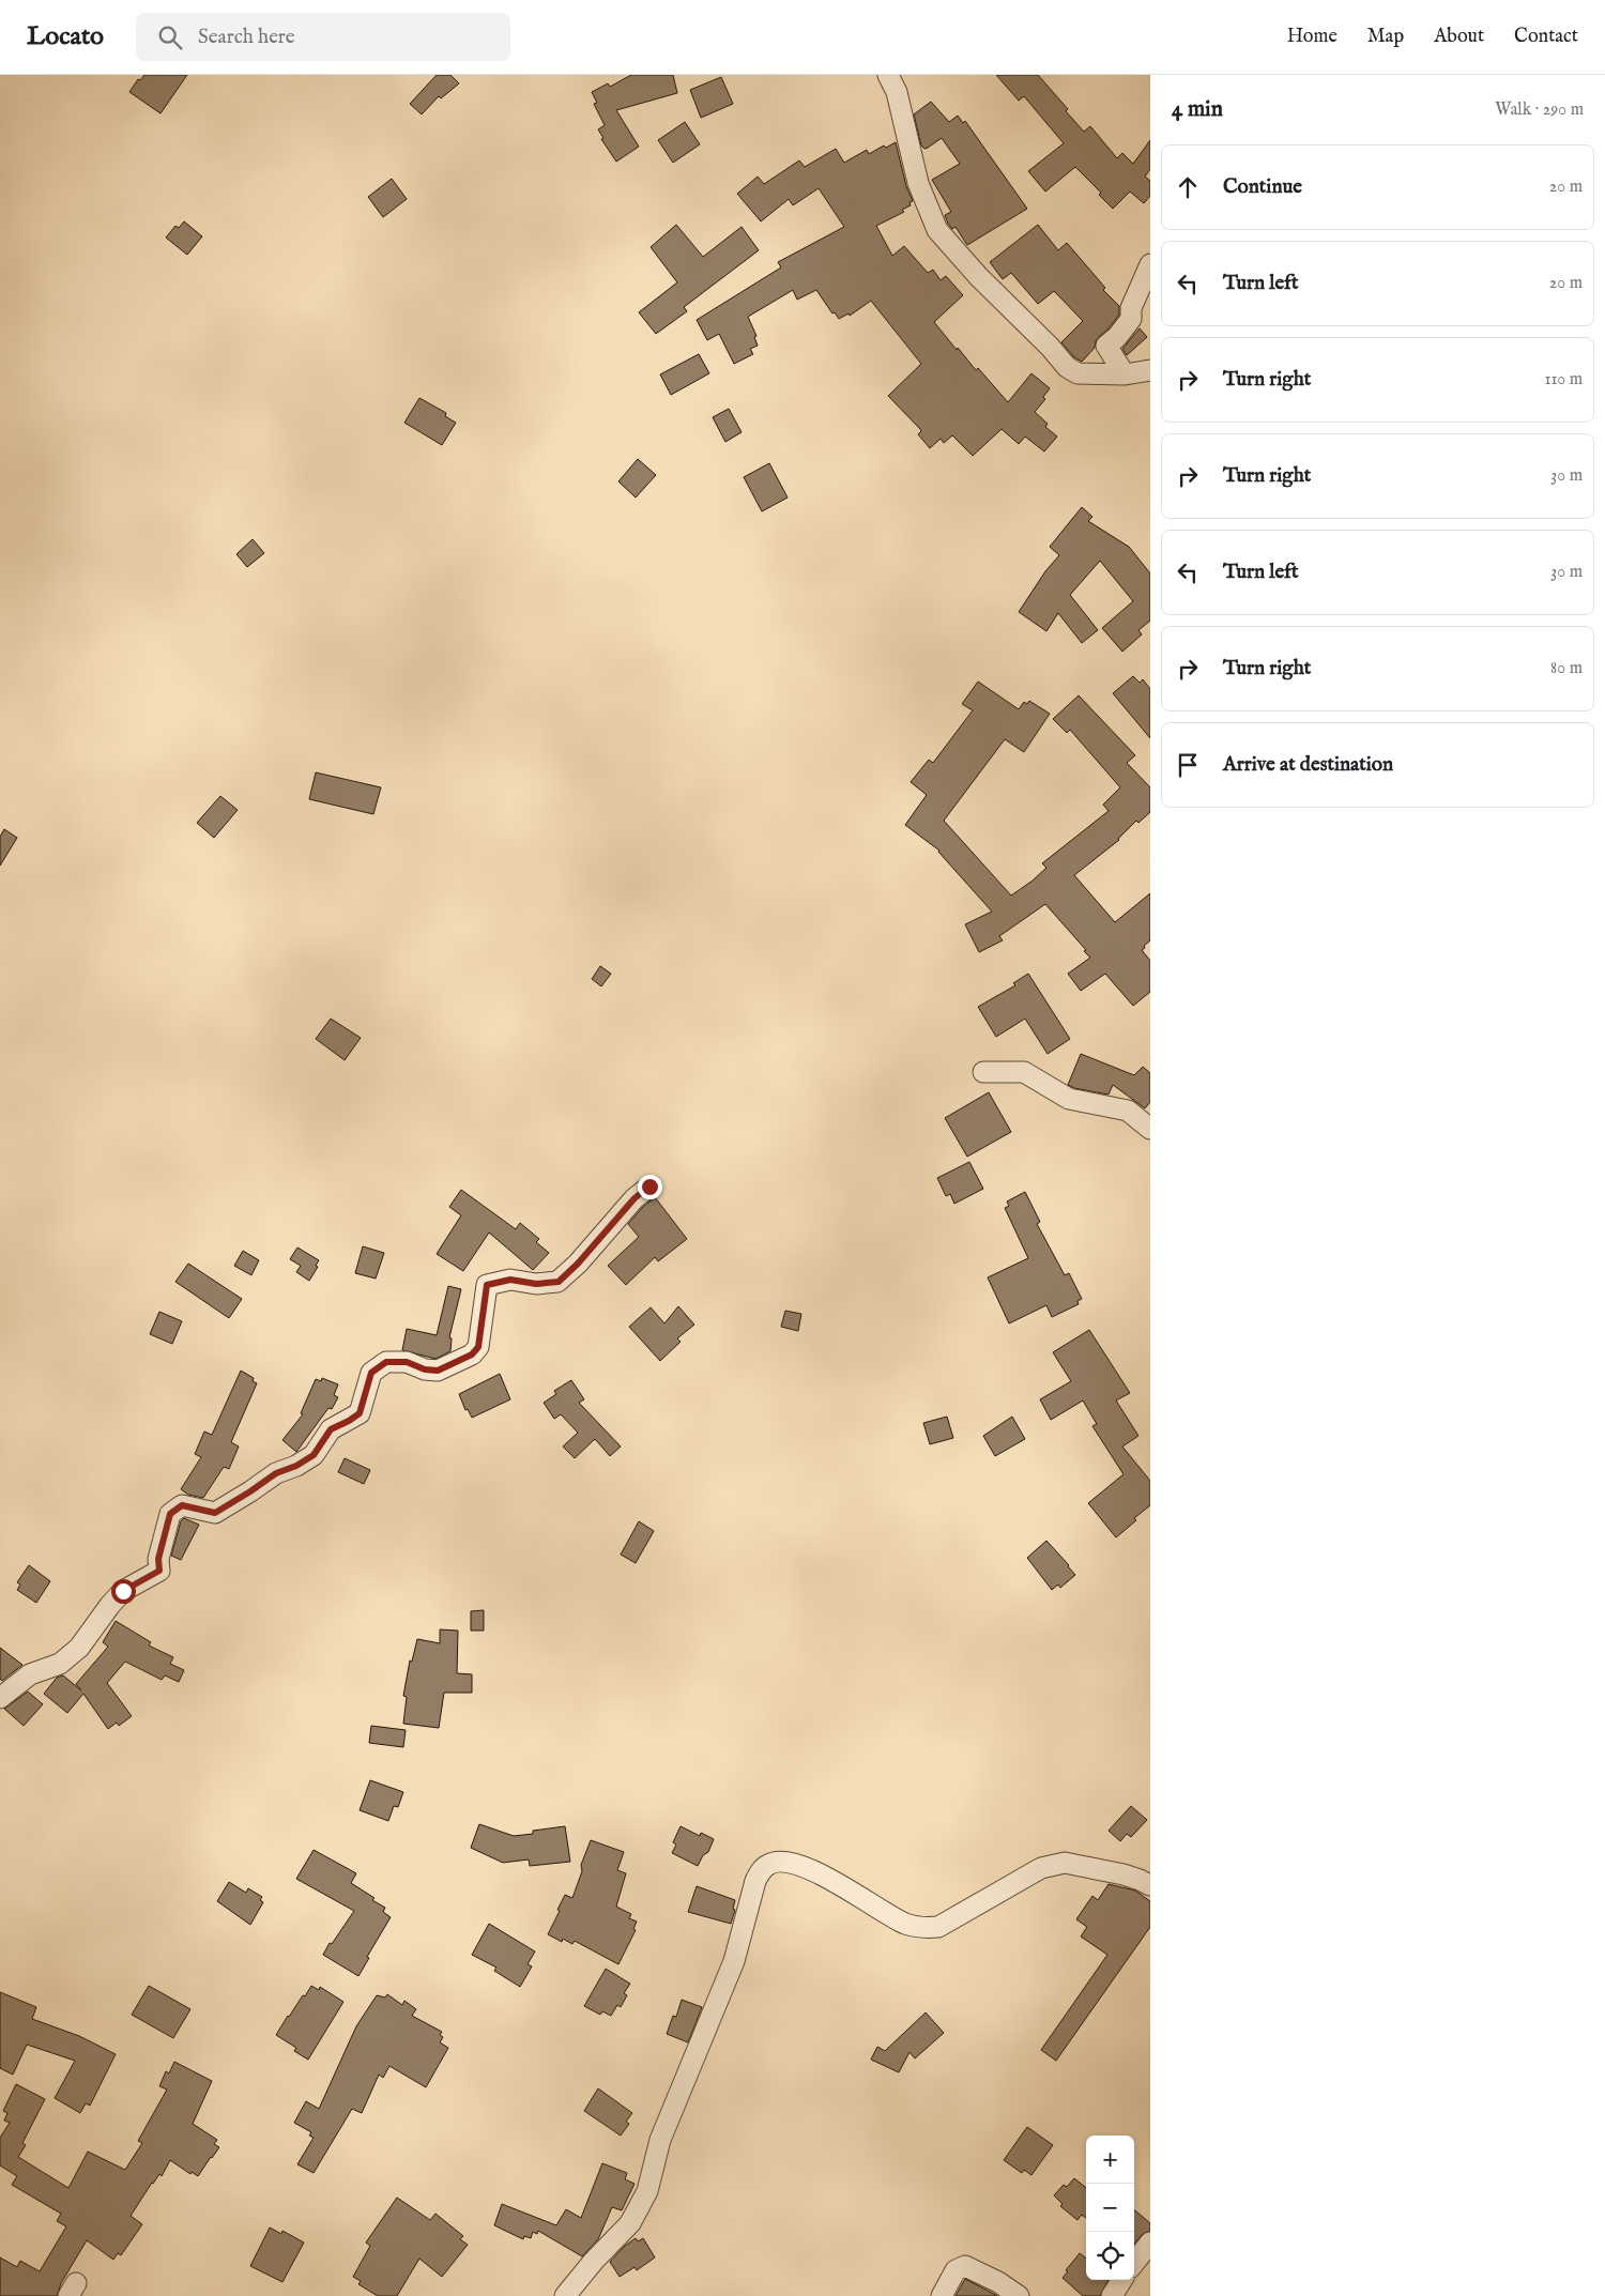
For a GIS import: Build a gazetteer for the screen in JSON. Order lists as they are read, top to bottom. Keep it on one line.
{"page":{"header":"Locato","search":"Search here","nav":["Home","Map","About","Contact"],"heading":["4 min","Walk · 290 m"],"list":[["Continue","20 m"],["Turn left","20 m"],["Turn right","110 m"],["Turn right","30 m"],["Turn left","30 m"],["Turn right","80 m"],"Arrive at destination"],"map_buttons":["+","−"]}}
